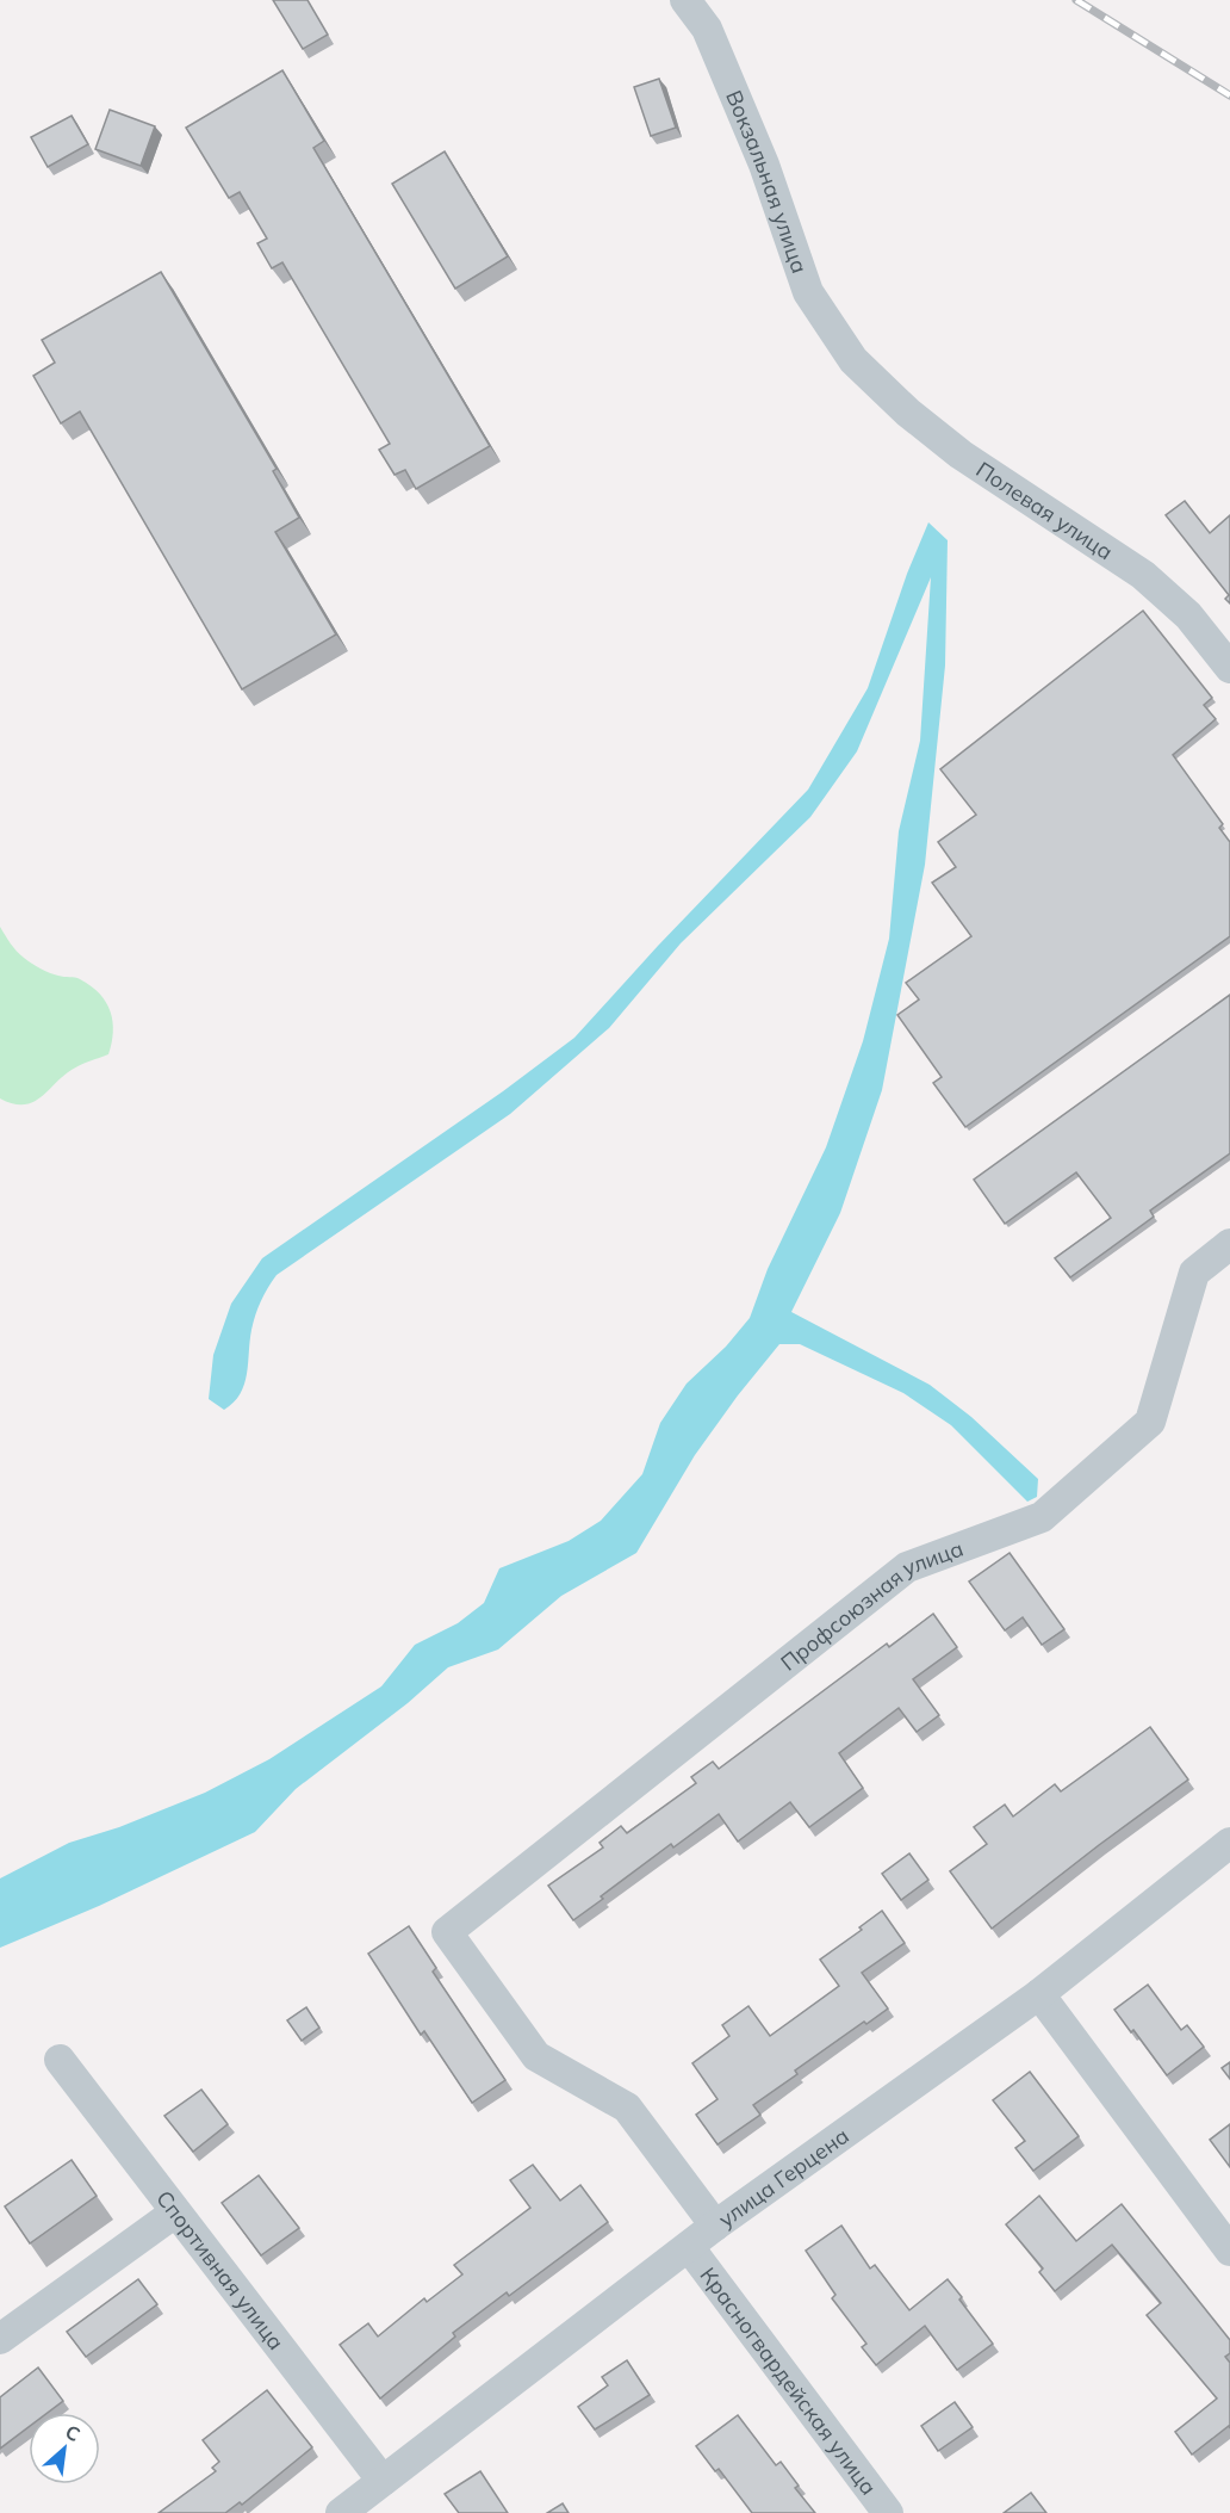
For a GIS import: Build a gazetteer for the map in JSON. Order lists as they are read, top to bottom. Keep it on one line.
{"streets":{"street":["Вокзальная улица","Полевая улица","Профсоюзная улица","улица Герцена","Спортивная улица","Красногвардейская улица"]},"crossings":[["Вокзальная улица","Полевая улица"],["Профсоюзная улица","улица Герцена"],["улица Герцена","Спортивная улица"],["улица Герцена","Красногвардейская улица"]],"north":"top right"}
